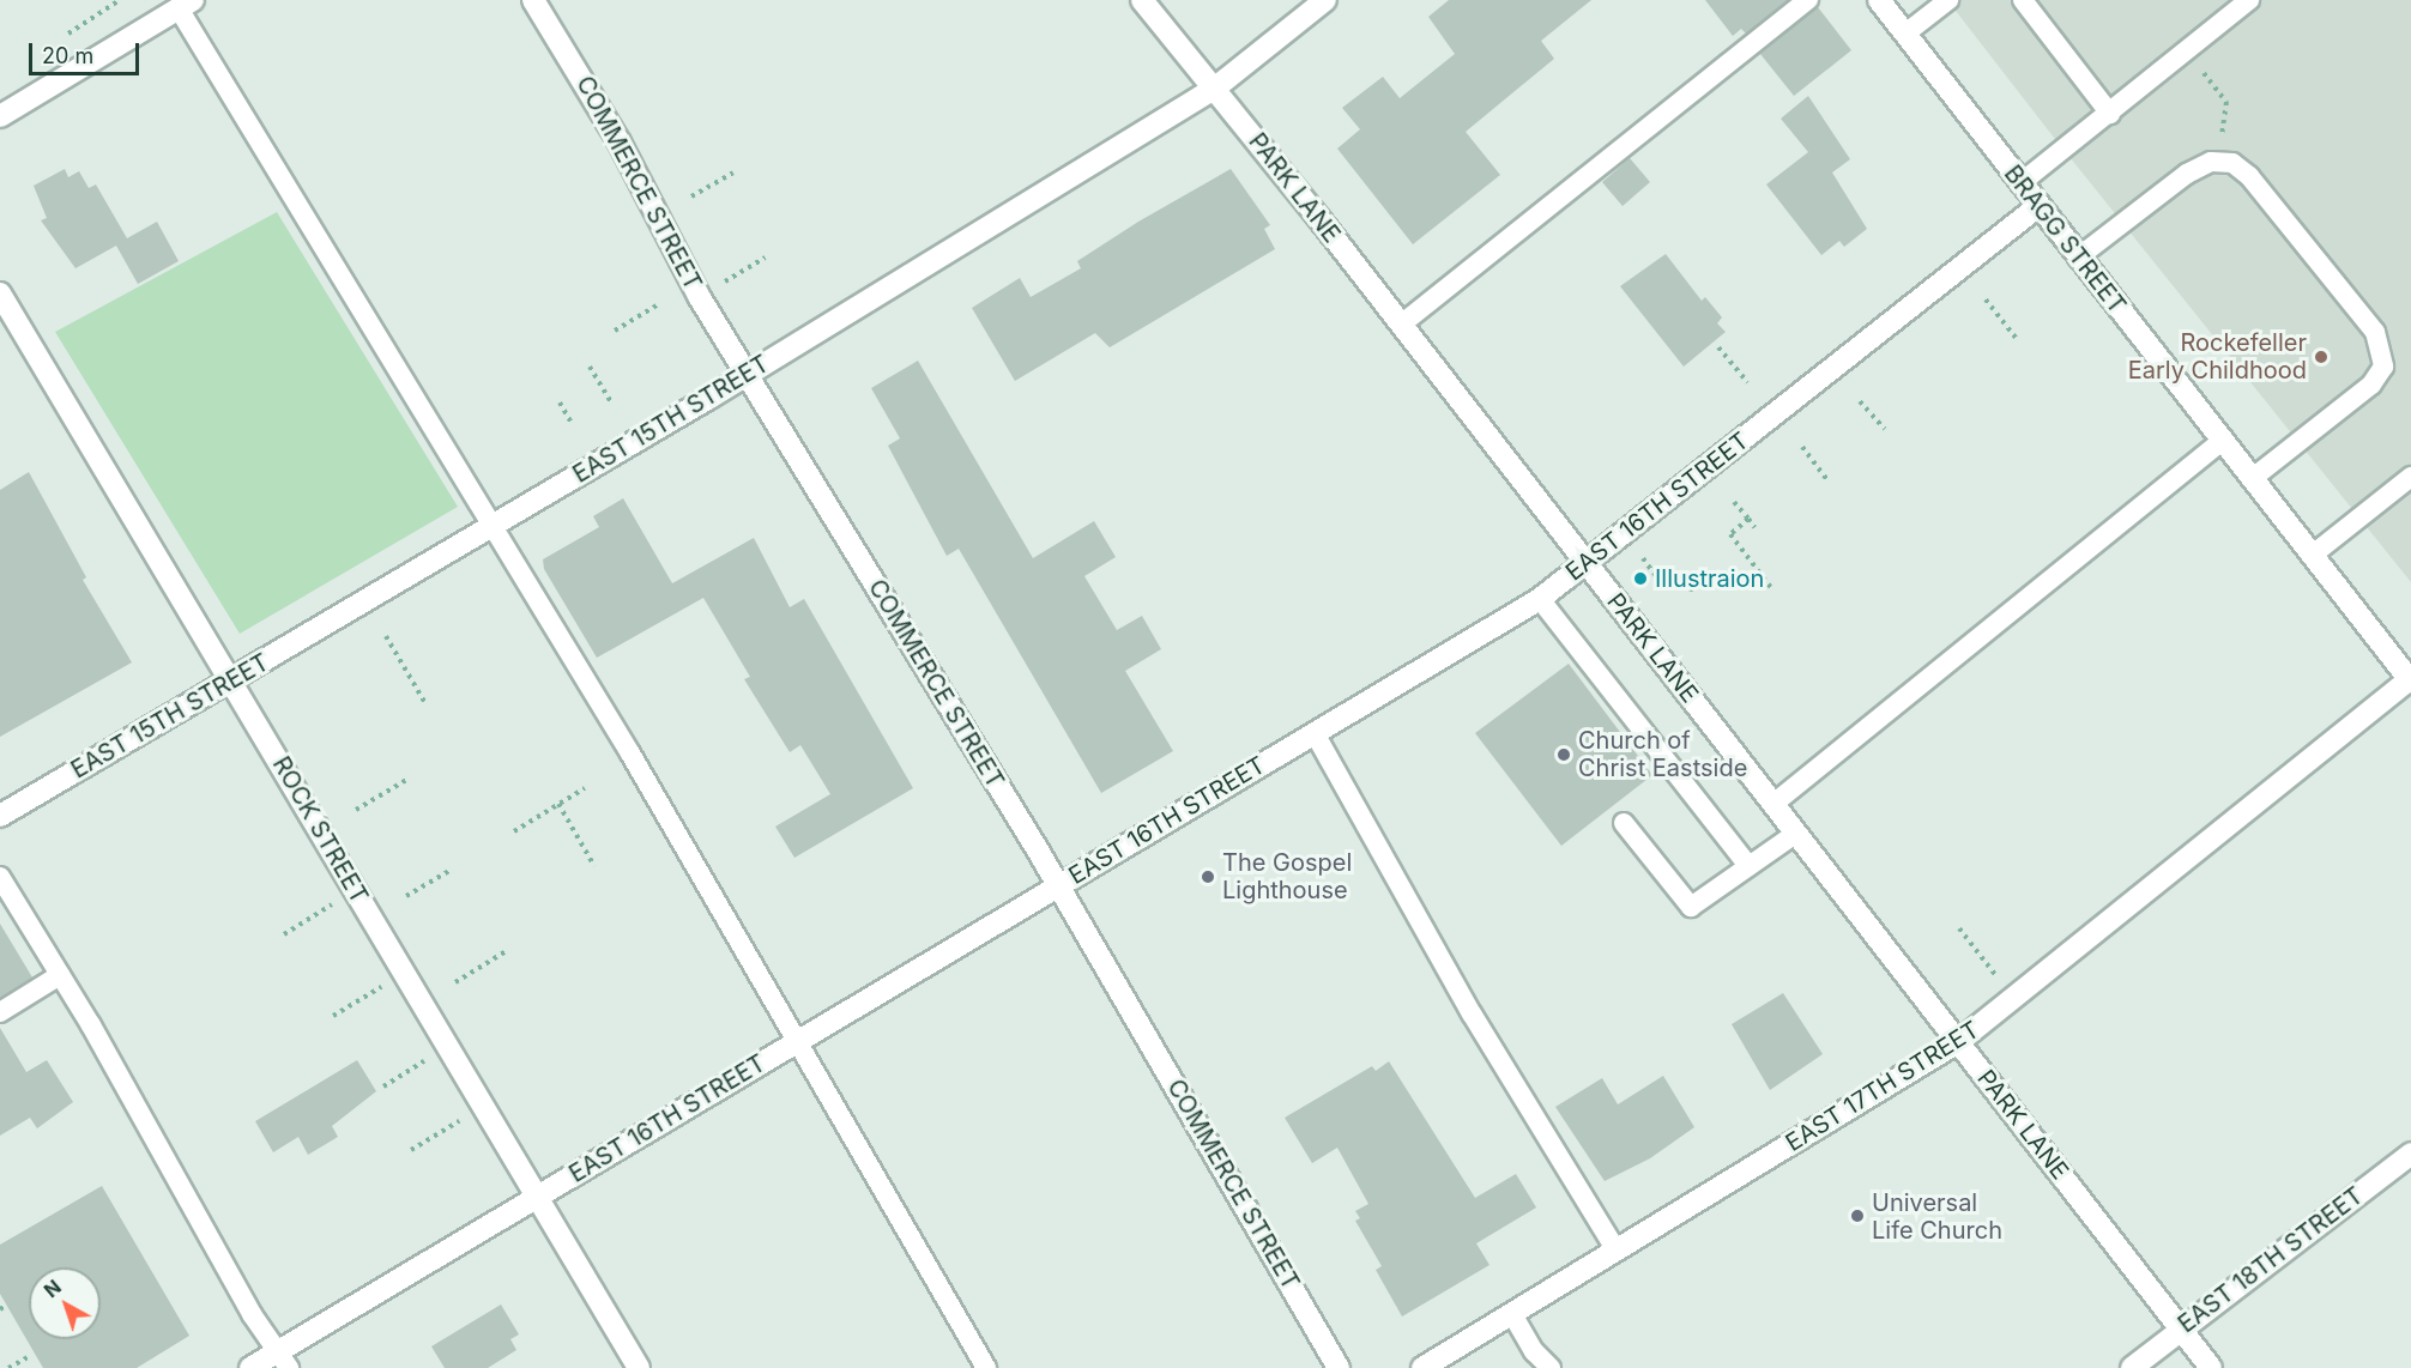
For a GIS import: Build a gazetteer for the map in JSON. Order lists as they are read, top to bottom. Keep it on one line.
{"streets":{"street":["COMMERCE STREET","PARK LANE","BRAGG STREET","EAST 15TH STREET","EAST 16TH STREET","ROCK STREET","EAST 17TH STREET","EAST 18TH STREET"]},"crossings":[["COMMERCE STREET","EAST 15TH STREET"],["COMMERCE STREET","EAST 16TH STREET"],["PARK LANE","EAST 15TH STREET"],["PARK LANE","EAST 16TH STREET"],["PARK LANE","EAST 17TH STREET"],["PARK LANE","EAST 18TH STREET"],["BRAGG STREET","EAST 16TH STREET"],["BRAGG STREET","EAST 17TH STREET"],["EAST 15TH STREET","ROCK STREET"],["EAST 16TH STREET","ROCK STREET"]],"places":["Rockefeller Early Childhood","Illustraion","Church of Christ Eastside","The Gospel Lighthouse","Universal Life Church"],"scale_bar":"20 m","north":"top left"}
